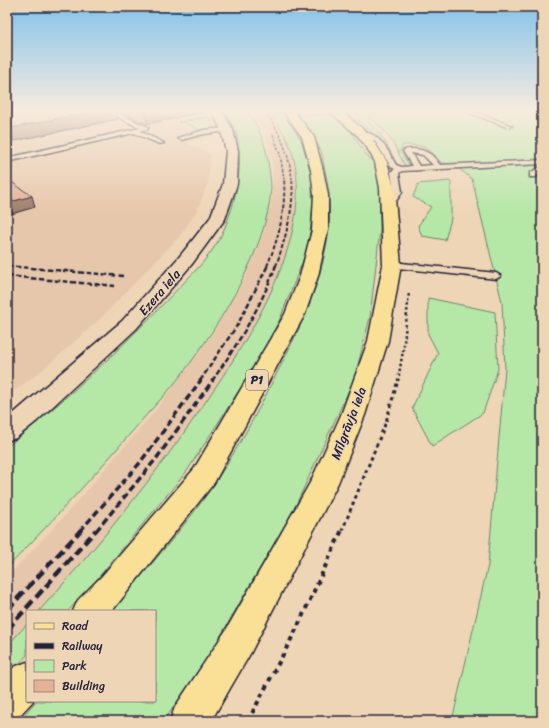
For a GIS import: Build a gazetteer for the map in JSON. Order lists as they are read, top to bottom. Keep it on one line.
{"streets":{"main road":["P1","Mīlgrāvja iela"],"street":["Ezera iela"]},"legend":["Road","Railway","Park","Building"]}
